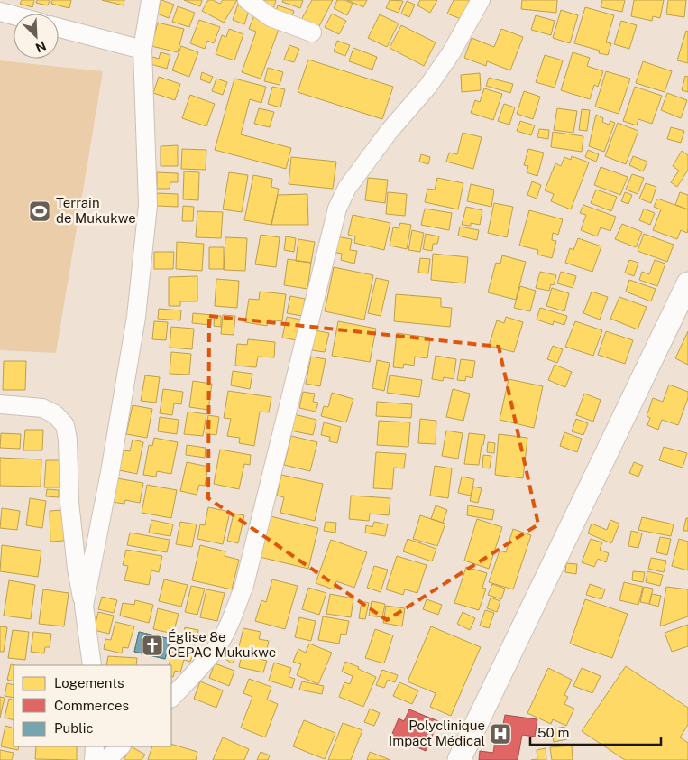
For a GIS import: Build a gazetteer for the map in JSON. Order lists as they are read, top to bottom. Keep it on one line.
{"places":{"sports":["Terrain de Mukukwe"],"church":["Église 8e CEPAC Mukukwe"],"hospital":["Polyclinique Impact Médical"]},"legend":["Logements","Commerces","Public"],"scale_bar":"50 m","north":"bottom right"}
